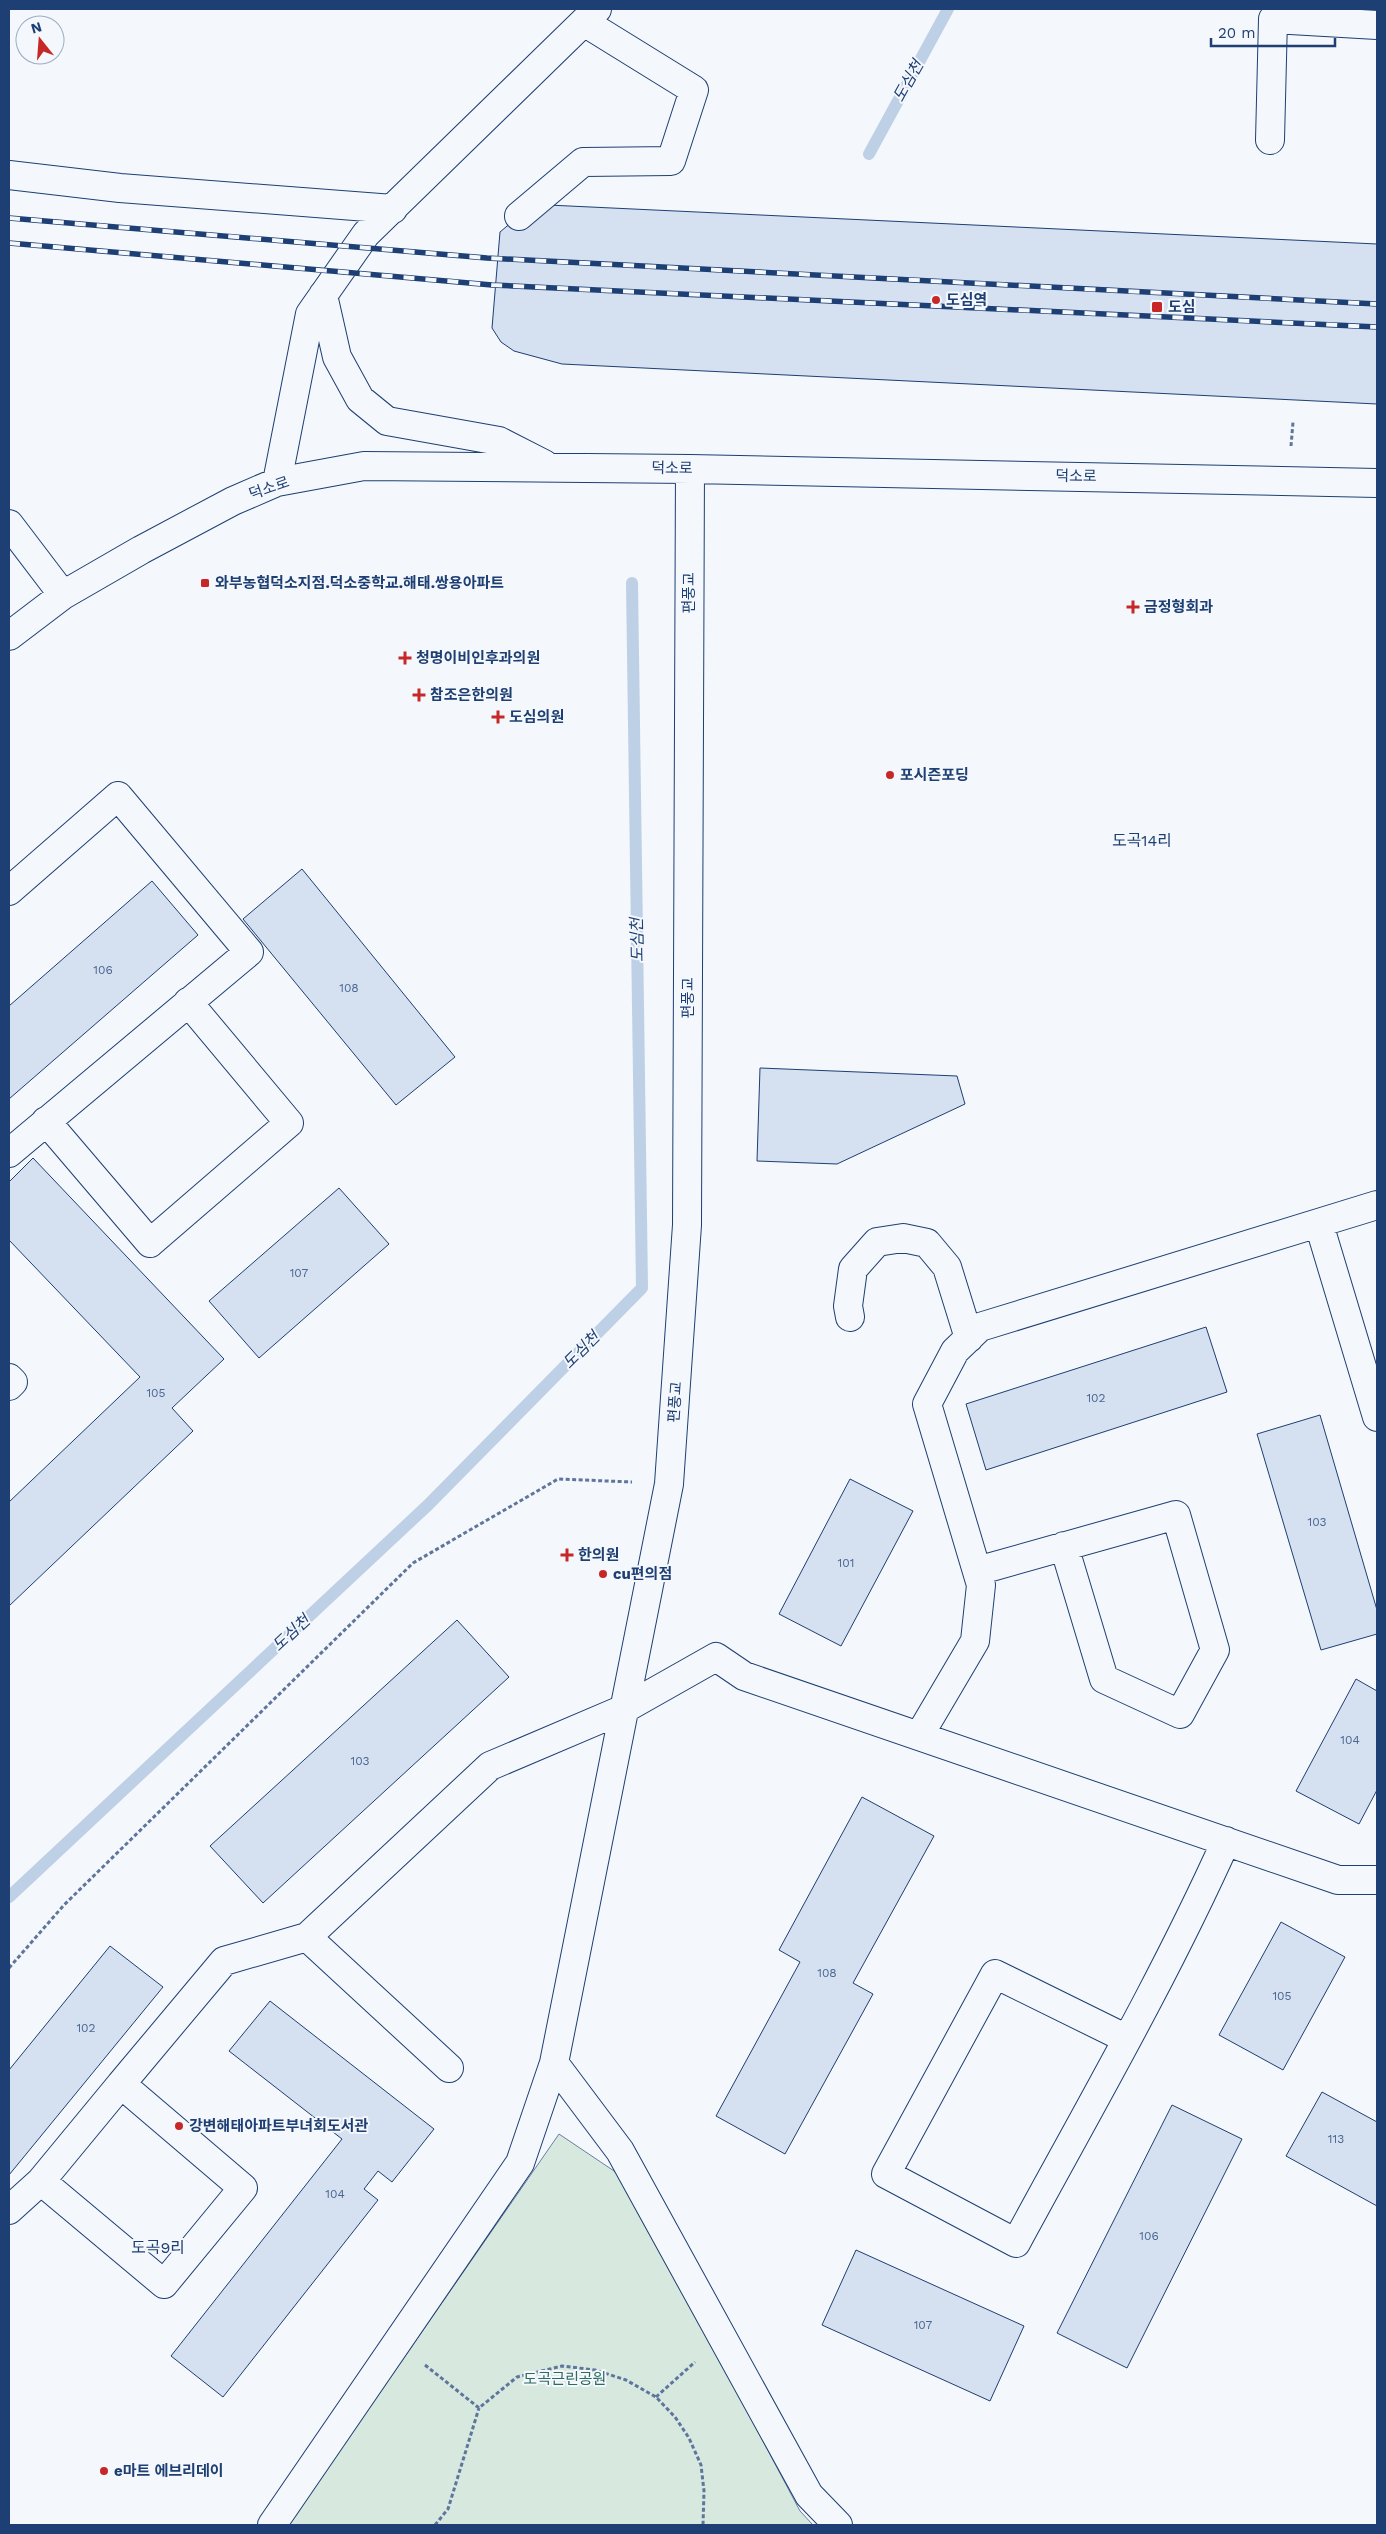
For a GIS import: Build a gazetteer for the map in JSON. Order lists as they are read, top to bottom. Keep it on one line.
{"streets":{"street":["덕소로","편풍교"]},"crossings":[["덕소로","편풍교"]],"districts":["도곡14리","도곡9리"],"water":["도심천"],"parks":["도곡근린공원"],"places":{"other":["도심역","포시즌포딩","cu편의점","강변해태아파트부녀회도서관","e마트 에브리데이"],"transit":["도심","와부농협덕소지점.덕소중학교.해태.쌍용아파트"],"health":["금정형회과","청명이비인후과의원","참조은한의원","도심의원","한의원"]},"house_numbers":["106","108","107","105","102","103","101","104","103","108","105","102","113","104","106","107"],"scale_bar":"20 m","north":"top"}
